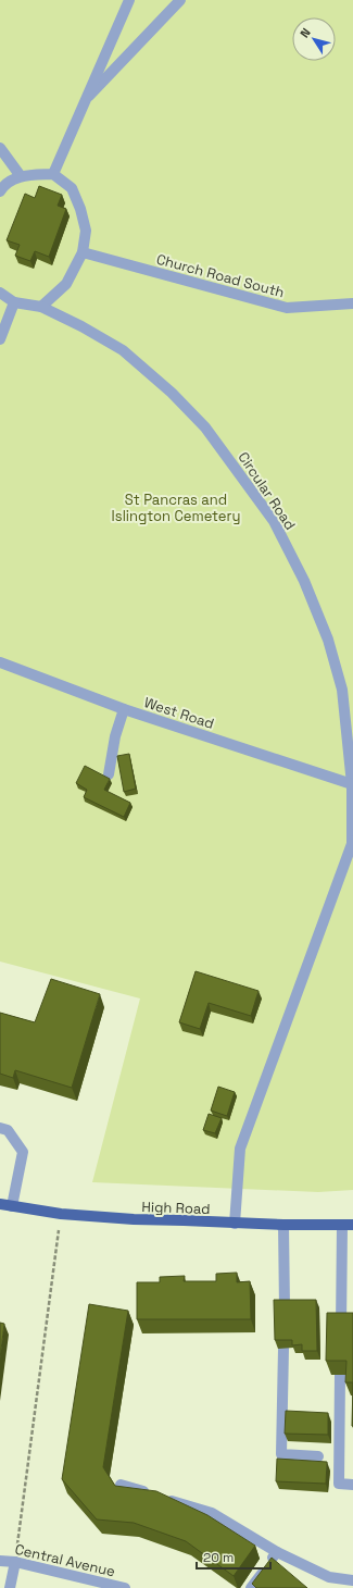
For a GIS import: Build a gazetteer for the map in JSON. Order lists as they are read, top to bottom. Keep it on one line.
{"streets":{"main road":["High Road"],"street":["Church Road South","Circular Road","West Road","Central Avenue"]},"crossings":[["Circular Road","West Road"]],"parks":["St Pancras and Islington Cemetery"],"scale_bar":"20 m","north":"top left"}
